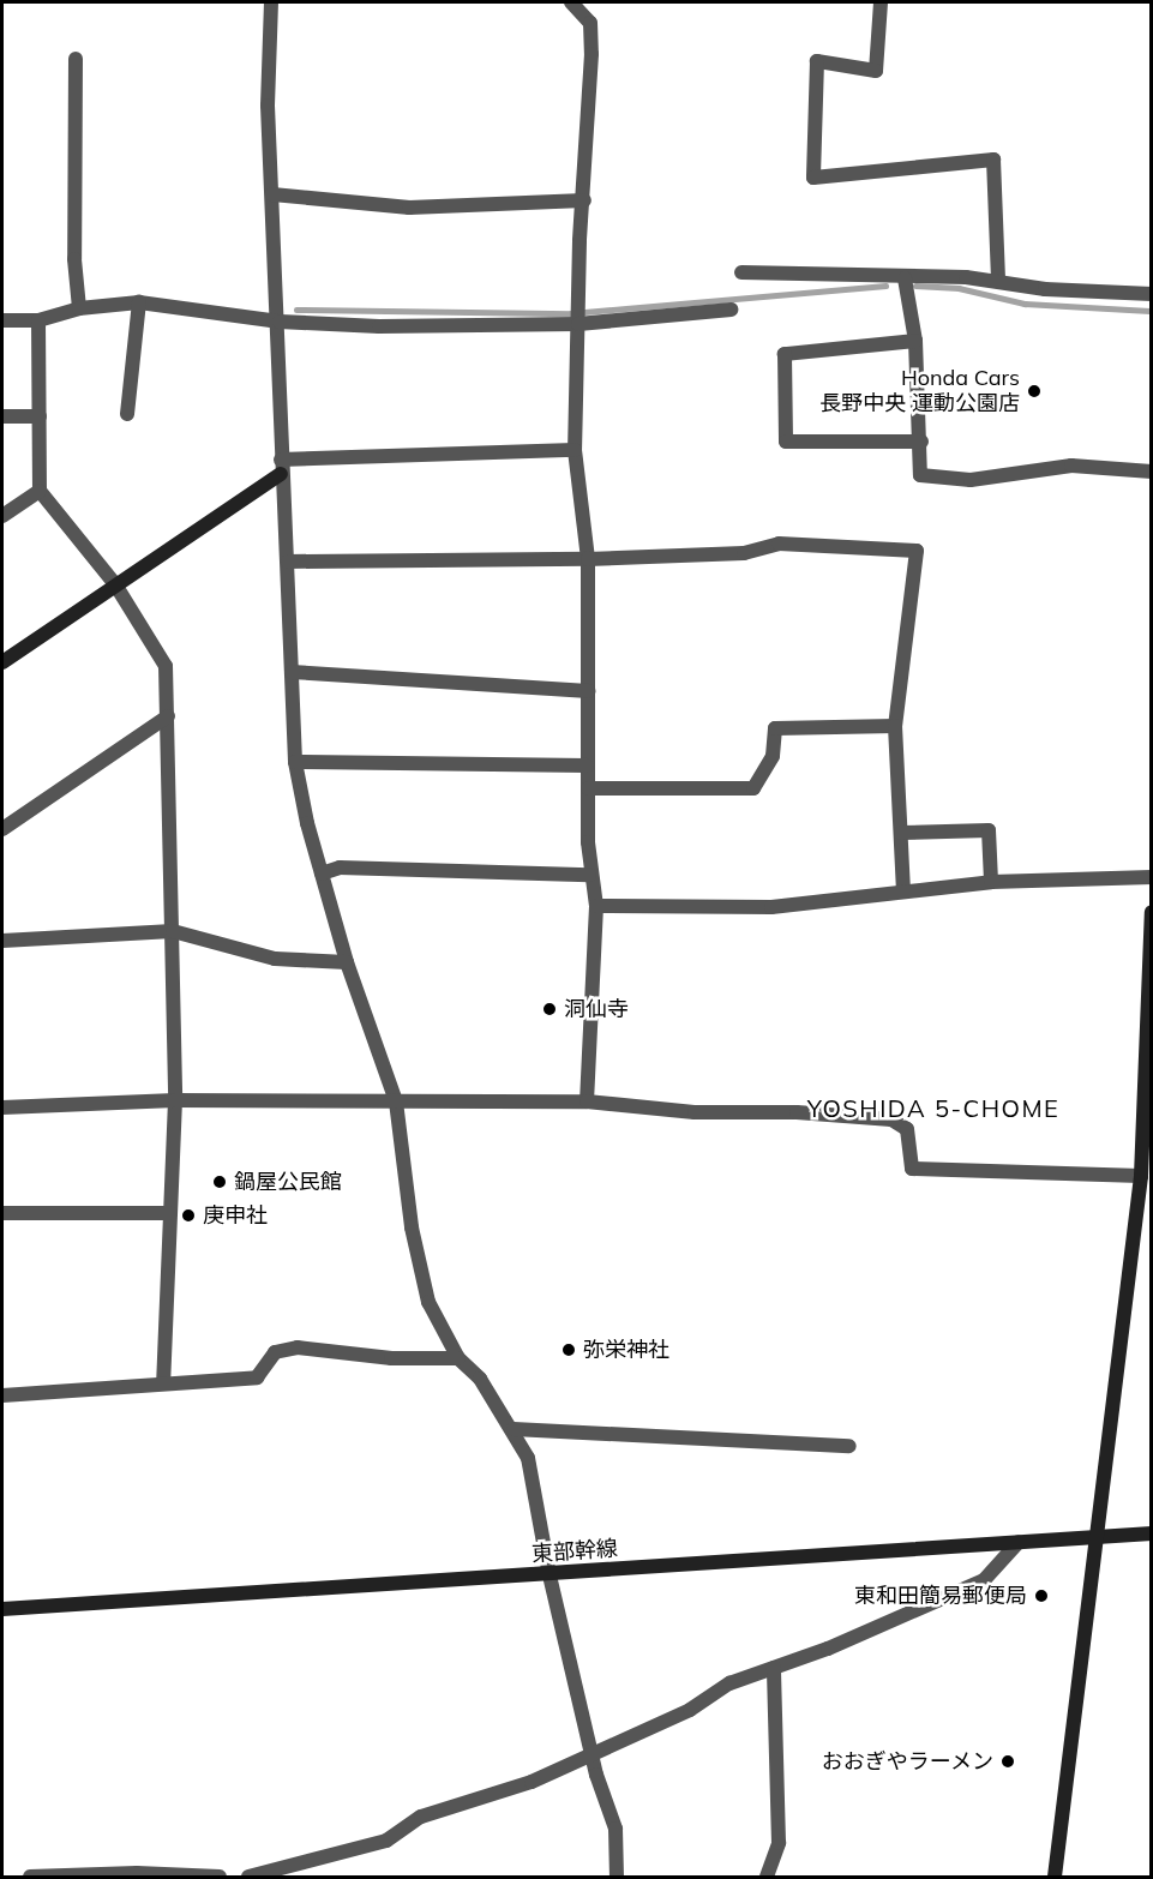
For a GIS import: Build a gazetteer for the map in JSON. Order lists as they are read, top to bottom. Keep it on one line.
{"streets":{"street":["東部幹線"]},"districts":["YOSHIDA 5-CHOME"],"places":["Honda Cars 長野中央 運動公園店","洞仙寺","鍋屋公民館","庚申社","弥栄神社","東和田簡易郵便局","おおぎやラーメン"]}
